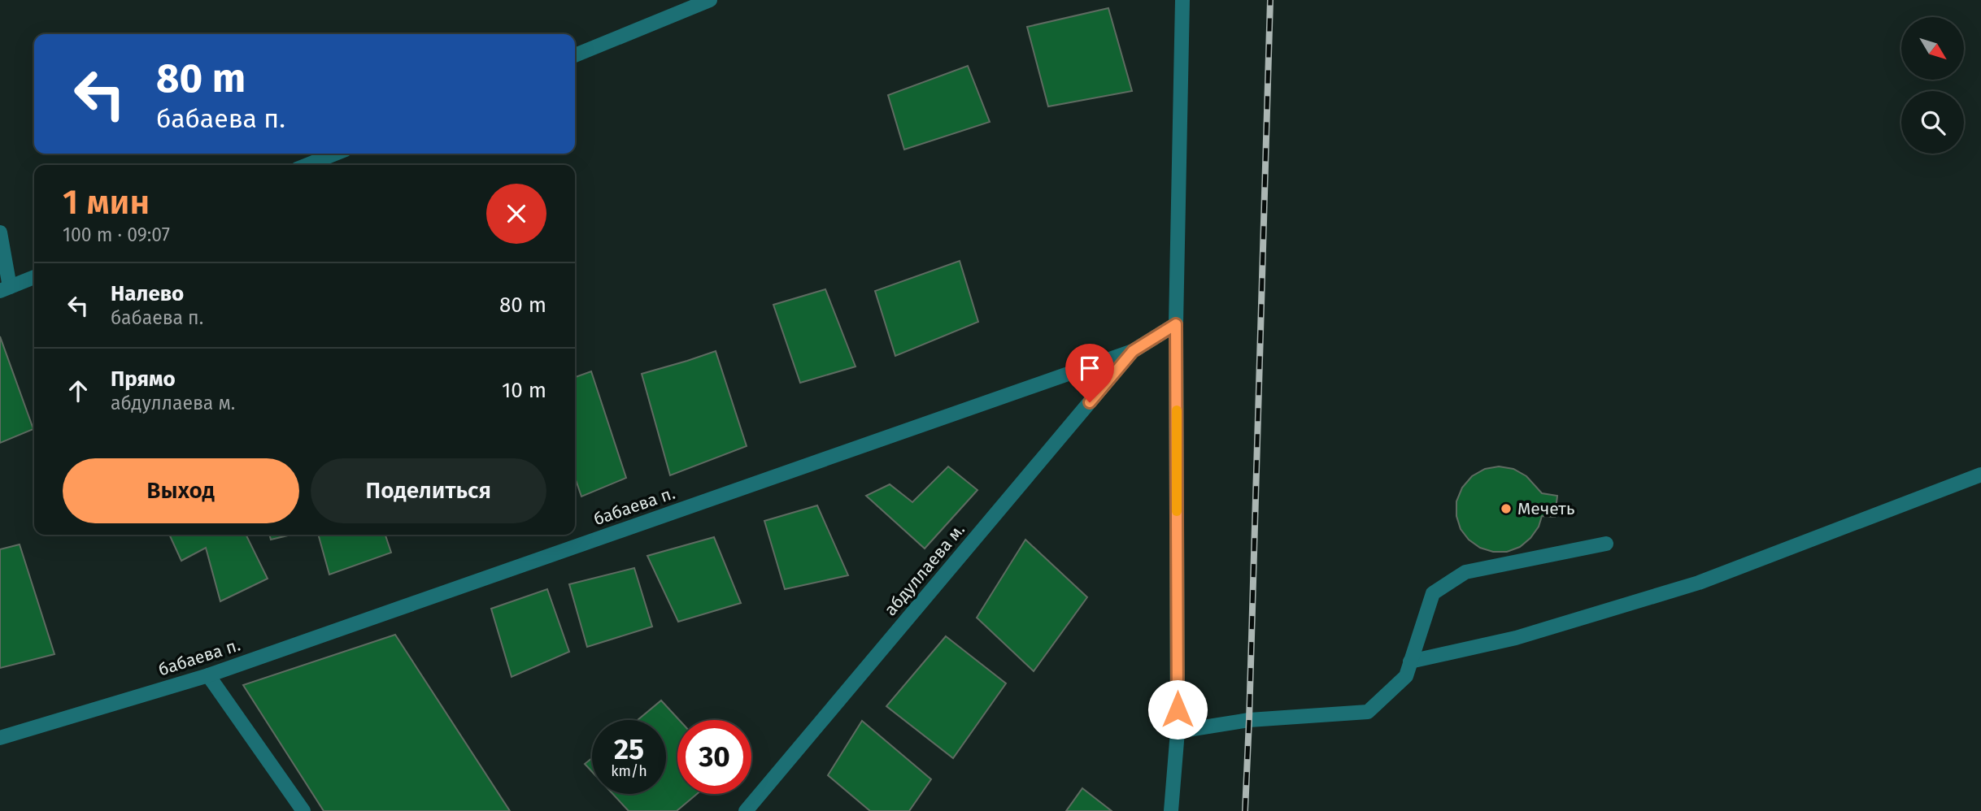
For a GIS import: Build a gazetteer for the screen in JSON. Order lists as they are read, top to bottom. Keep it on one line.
{"streets":{"street":["бабаева п.","абдуллаева м."]},"crossings":[["бабаева п.","абдуллаева м."]],"places":["Мечеть"],"north":"bottom right","page":{"turn":["80 m","бабаева п."],"heading":["1 мин","100 m · 09:07"],"list":[{"name":"Налево","note":"бабаева п.","value":"80 m"},{"name":"Прямо","note":"абдуллаева м.","value":"10 m"}],"buttons":["Выход","Поделиться"],"speed":"25 km/h","limit":"30"}}
